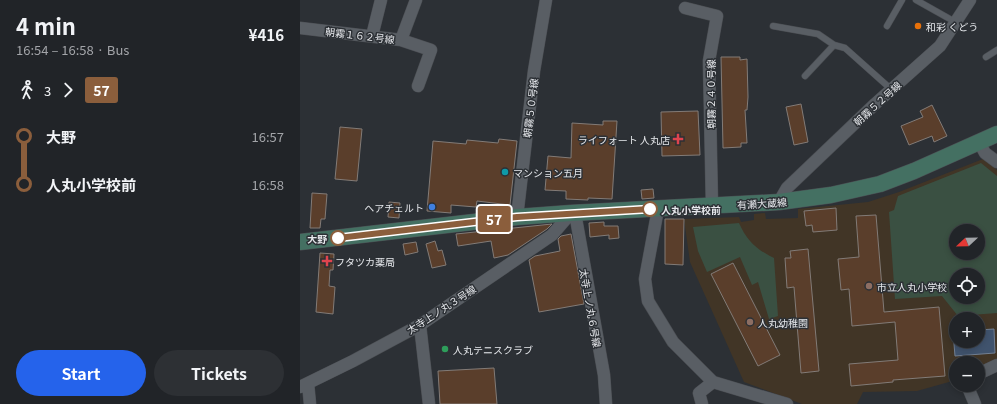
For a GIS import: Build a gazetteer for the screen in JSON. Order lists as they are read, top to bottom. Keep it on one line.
{"streets":{"main road":["有瀬大蔵線"],"street":["朝霧１６２号線","朝霧２４０号線","朝霧５２号線","朝霧５０号線","太寺上ノ丸６号線","太寺上ノ丸３号線"]},"crossings":[["朝霧２４０号線","有瀬大蔵線"],["朝霧５２号線","有瀬大蔵線"],["朝霧５０号線","有瀬大蔵線"],["有瀬大蔵線","太寺上ノ丸６号線"],["有瀬大蔵線","太寺上ノ丸３号線"],["太寺上ノ丸６号線","太寺上ノ丸３号線"]],"places":{"other":["和彩 くどう","マンション五月","ヘアチェルト","人丸小学校前","大野","市立人丸小学校","人丸幼稚園","人丸テニスクラブ"],"health":["ライフォート 人丸店","フタツカ薬局"]},"lines":["bus line 57"],"north":"left","page":{"heading":["4 min","16:54 – 16:58 · Bus","¥416"],"on_map":"57","legs":["3","57"],"list":[{"name":"大野","value":"16:57"},{"name":"人丸小学校前","value":"16:58"}],"map_buttons":["+","−"],"buttons":["Start","Tickets"]}}
